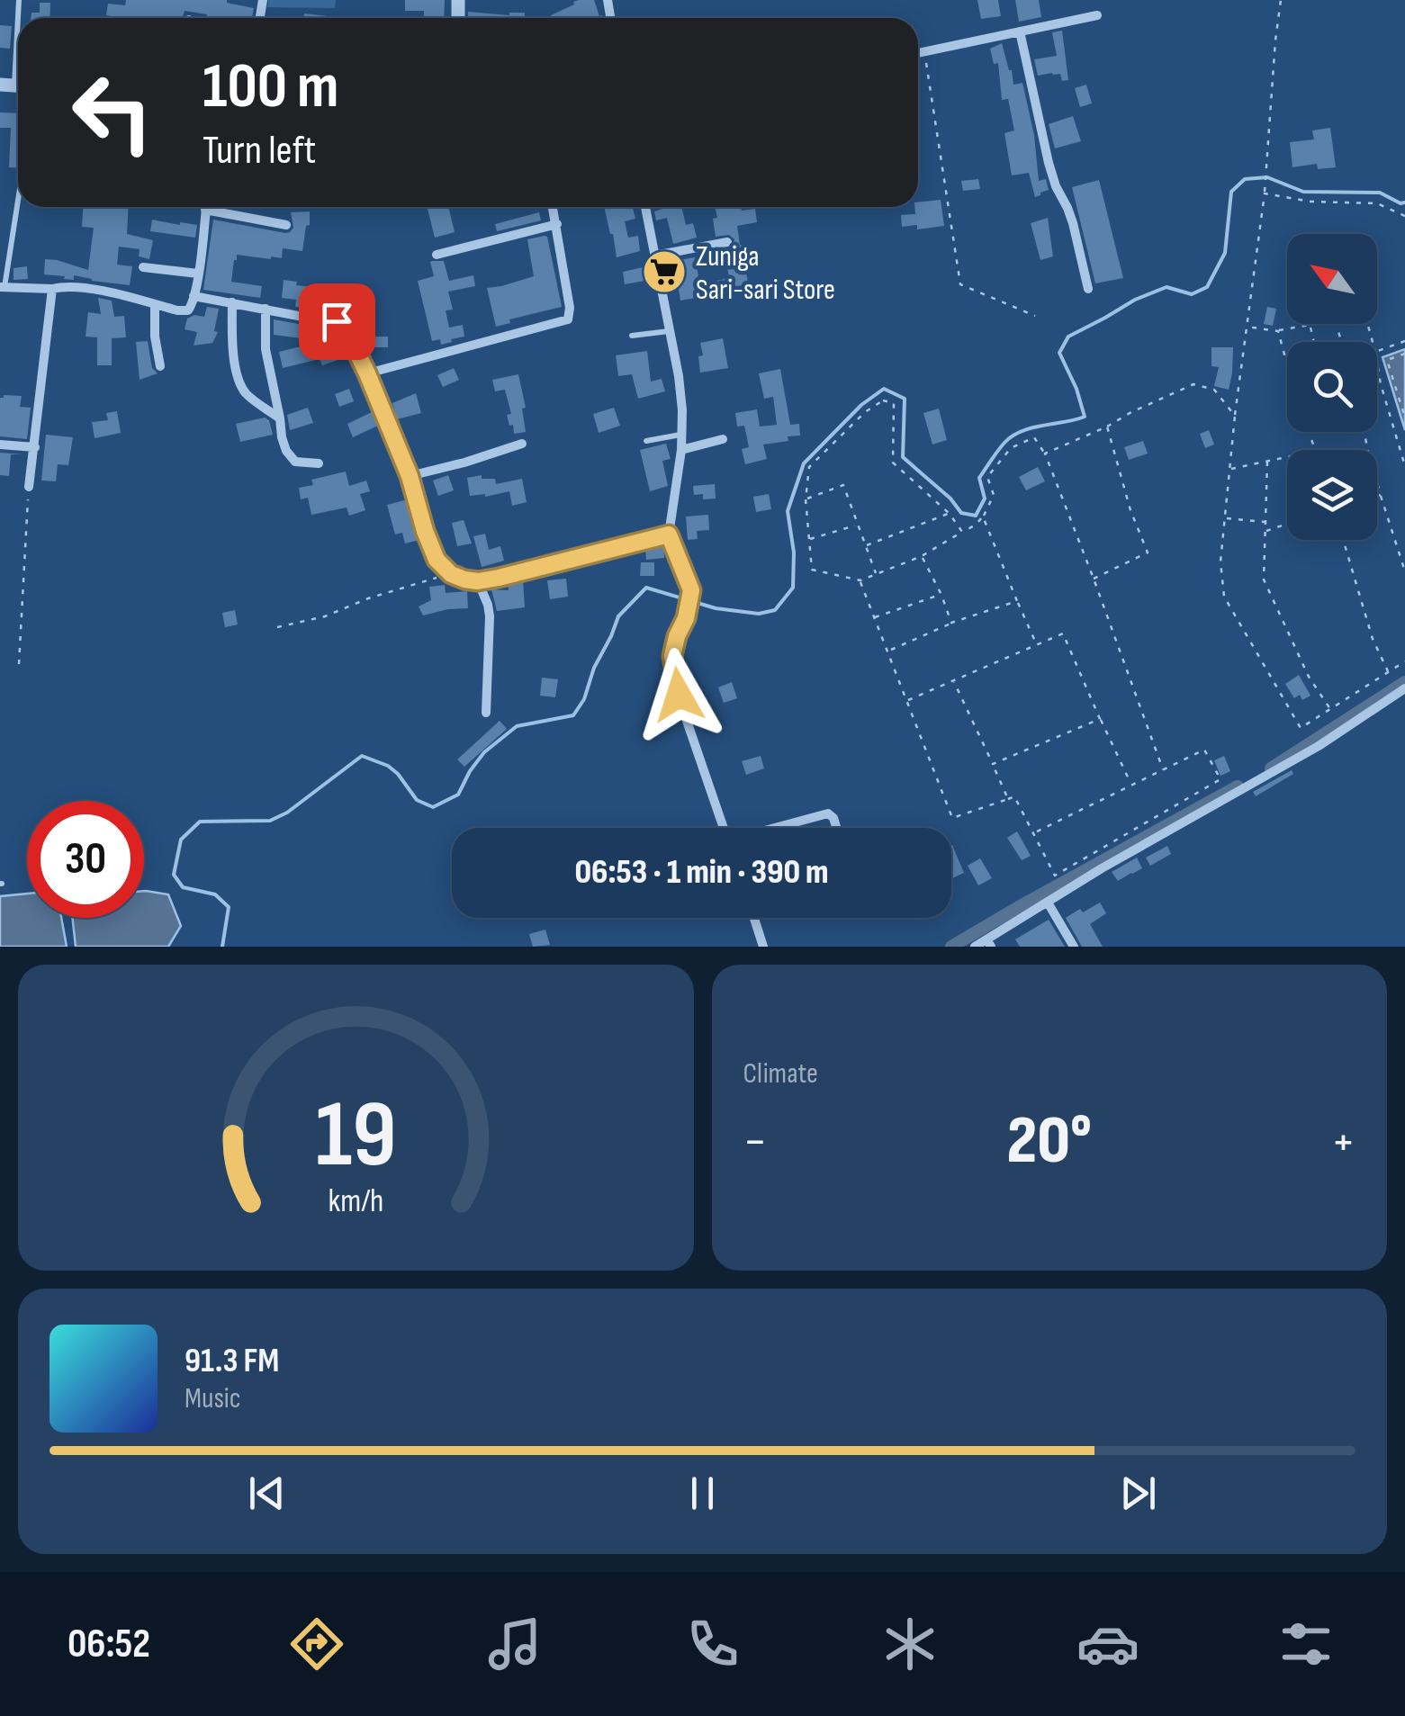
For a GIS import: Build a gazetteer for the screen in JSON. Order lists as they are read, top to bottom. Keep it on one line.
{"places":{"supermarket":["Zuniga Sari-sari Store"]},"north":"top left","page":{"turn":["100 m","Turn left"],"limit":"30","trip":"06:53 · 1 min · 390 m","tile":"Climate","heat":["−","20°","+"],"song":["91.3 FM","Music"],"tabs":"06:52","gauge":["19","km/h"]}}
